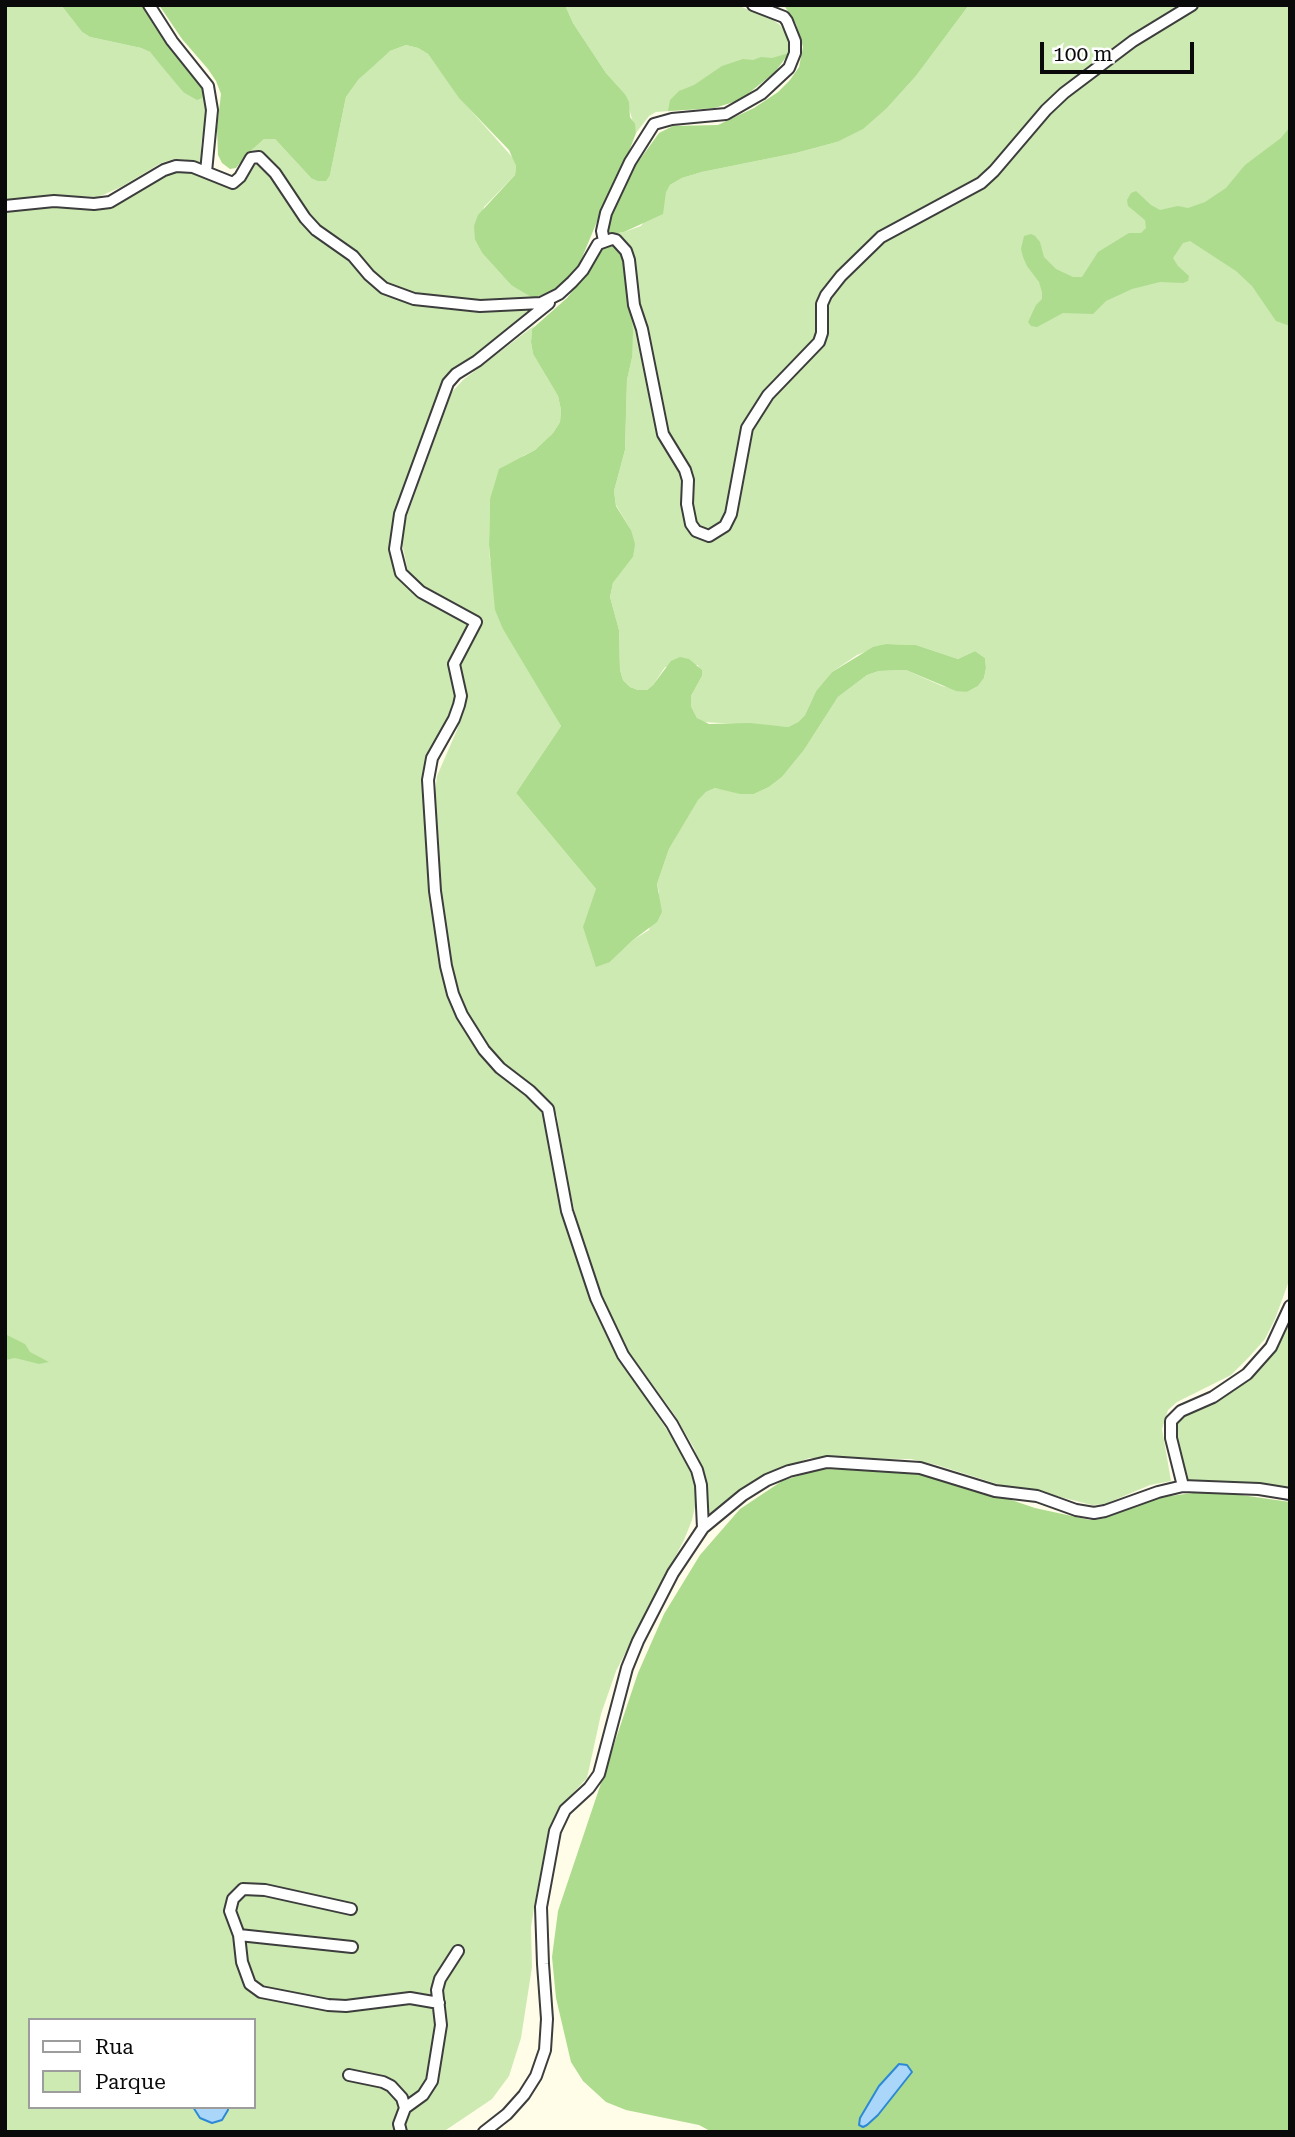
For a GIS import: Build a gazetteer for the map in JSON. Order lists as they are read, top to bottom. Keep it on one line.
{"legend":["Rua","Parque"],"scale_bar":"100 m"}
